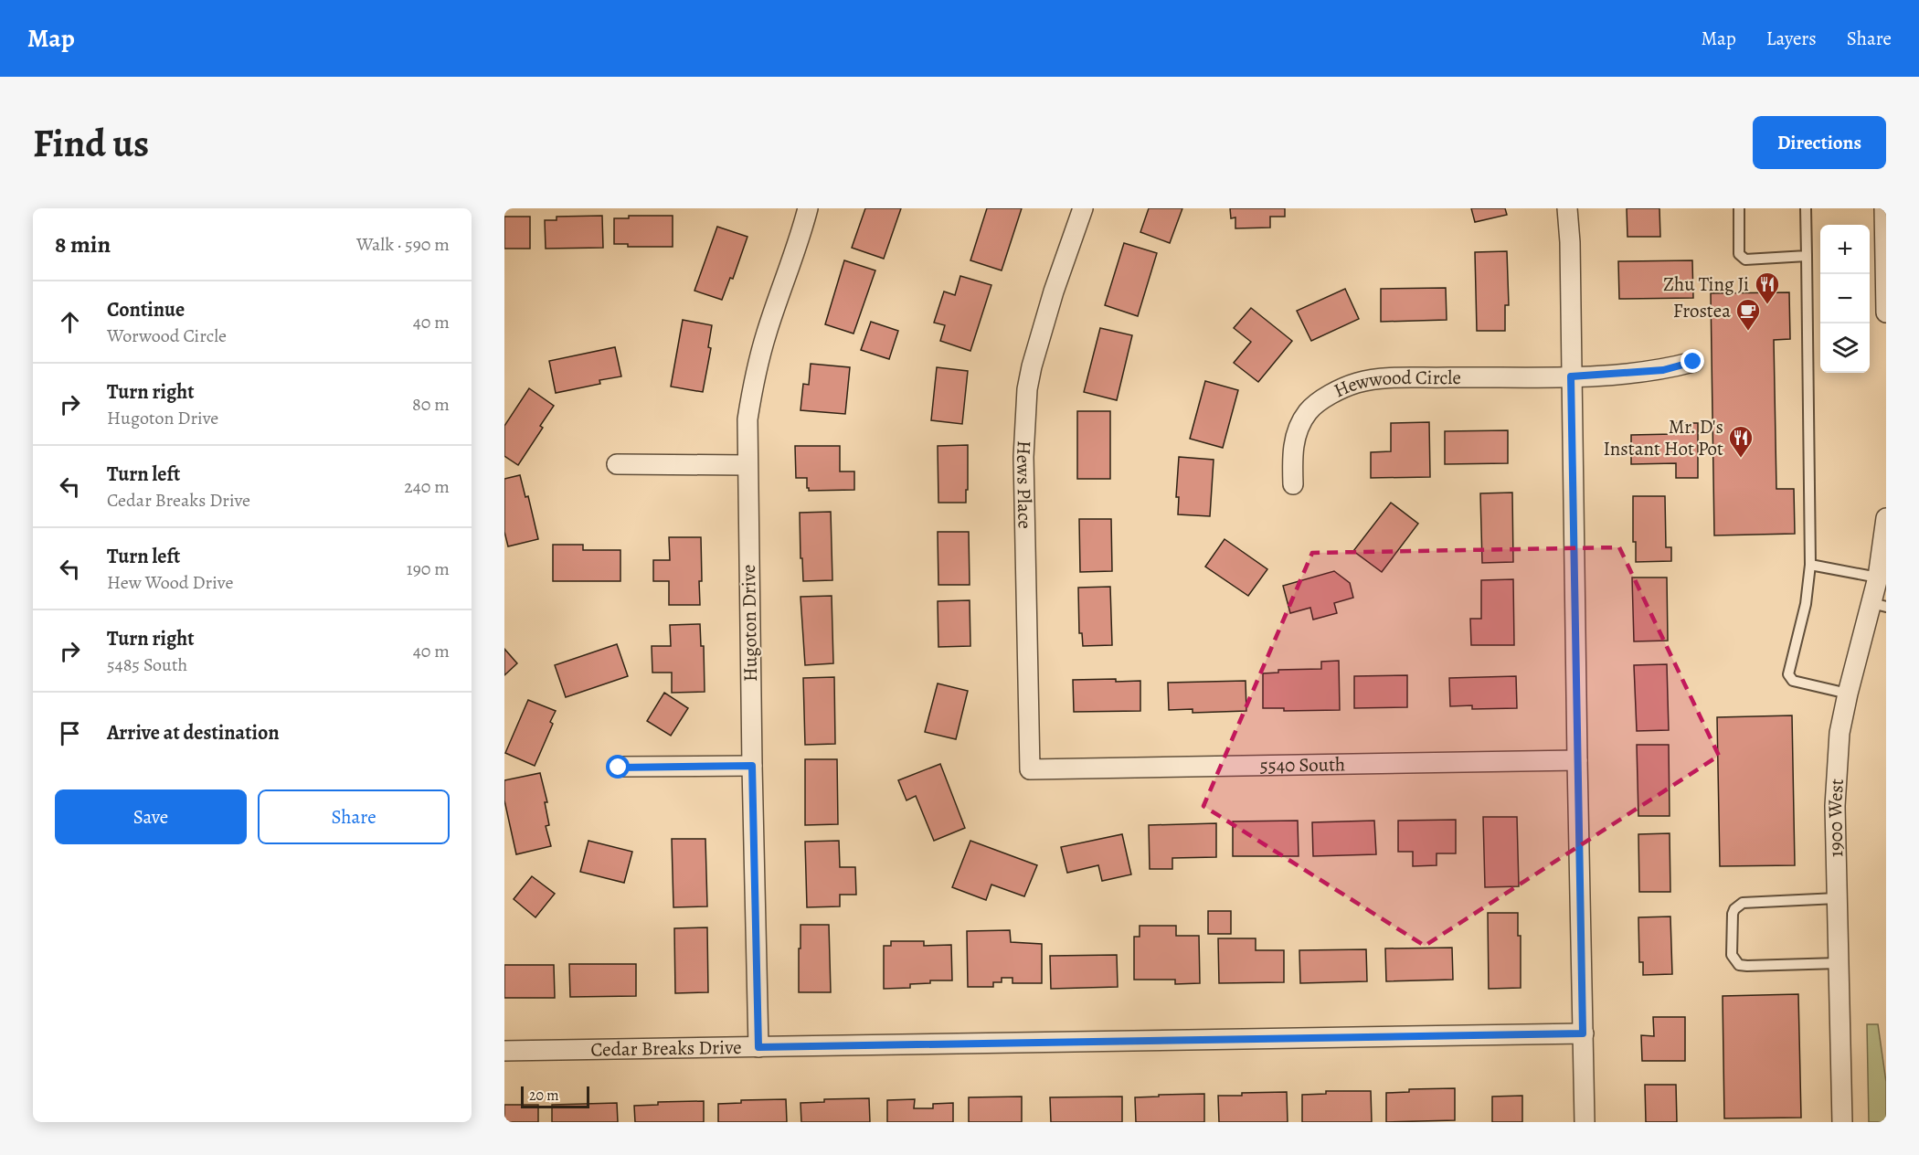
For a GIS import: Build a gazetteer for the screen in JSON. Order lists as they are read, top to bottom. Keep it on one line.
{"streets":{"street":["Hewwood Circle","Hews Place","Hugoton Drive","5540 South","1900 West","Cedar Breaks Drive"]},"crossings":[["Hews Place","5540 South"],["Hugoton Drive","Cedar Breaks Drive"]],"places":{"restaurant":["Zhu Ting Ji","Mr. D's Instant Hot Pot"],"cafe":["Frostea"]},"scale_bar":"20 m","page":{"header":"Map","nav":["Map","Layers","Share"],"buttons":["Directions",["Save","Share"]],"title":"Find us","heading":["8 min","Walk · 590 m"],"map_buttons":["+","−"],"list":[["Continue","Worwood Circle","40 m"],["Turn right","Hugoton Drive","80 m"],["Turn left","Cedar Breaks Drive","240 m"],["Turn left","Hew Wood Drive","190 m"],["Turn right","5485 South","40 m"],"Arrive at destination"],"scale":"20 m"}}
